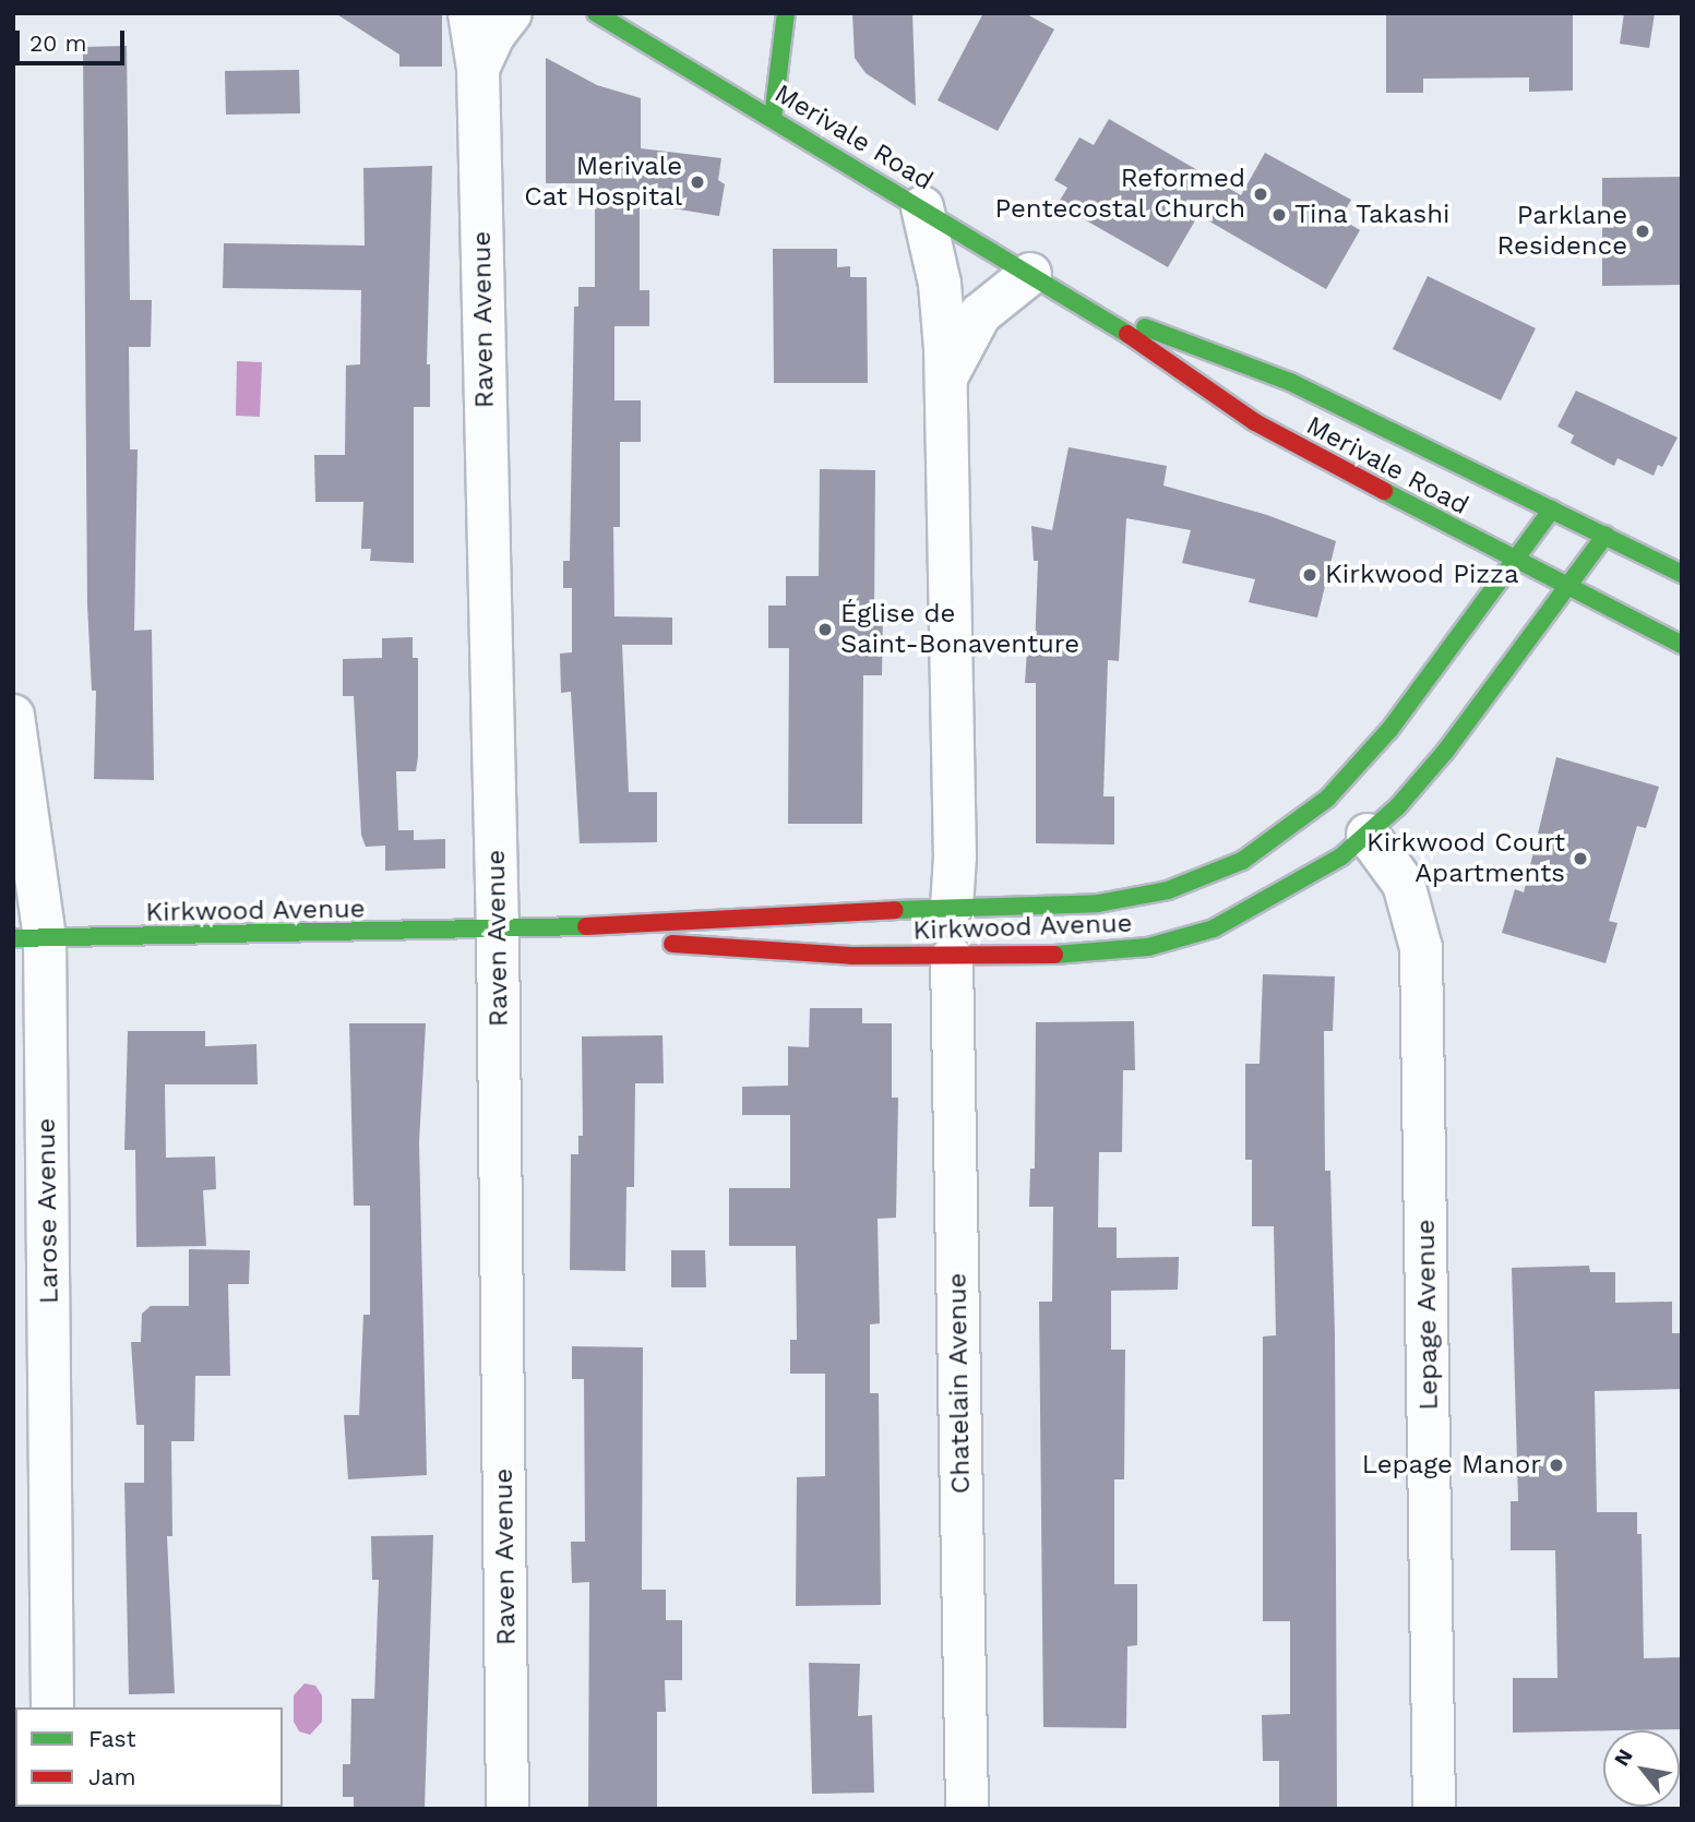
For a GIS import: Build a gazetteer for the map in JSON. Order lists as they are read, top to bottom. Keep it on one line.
{"streets":{"main road":["Merivale Road","Kirkwood Avenue"],"street":["Raven Avenue","Larose Avenue","Lepage Avenue","Chatelain Avenue"]},"crossings":[["Merivale Road","Kirkwood Avenue"],["Raven Avenue","Kirkwood Avenue"],["Kirkwood Avenue","Larose Avenue"],["Kirkwood Avenue","Lepage Avenue"],["Kirkwood Avenue","Chatelain Avenue"]],"places":["Merivale Cat Hospital","Reformed Pentecostal Church","Tina Takashi","Parklane Residence","Kirkwood Pizza","Église de Saint-Bonaventure","Kirkwood Court Apartments","Lepage Manor"],"legend":["Fast","Jam"],"scale_bar":"20 m","north":"top left"}
